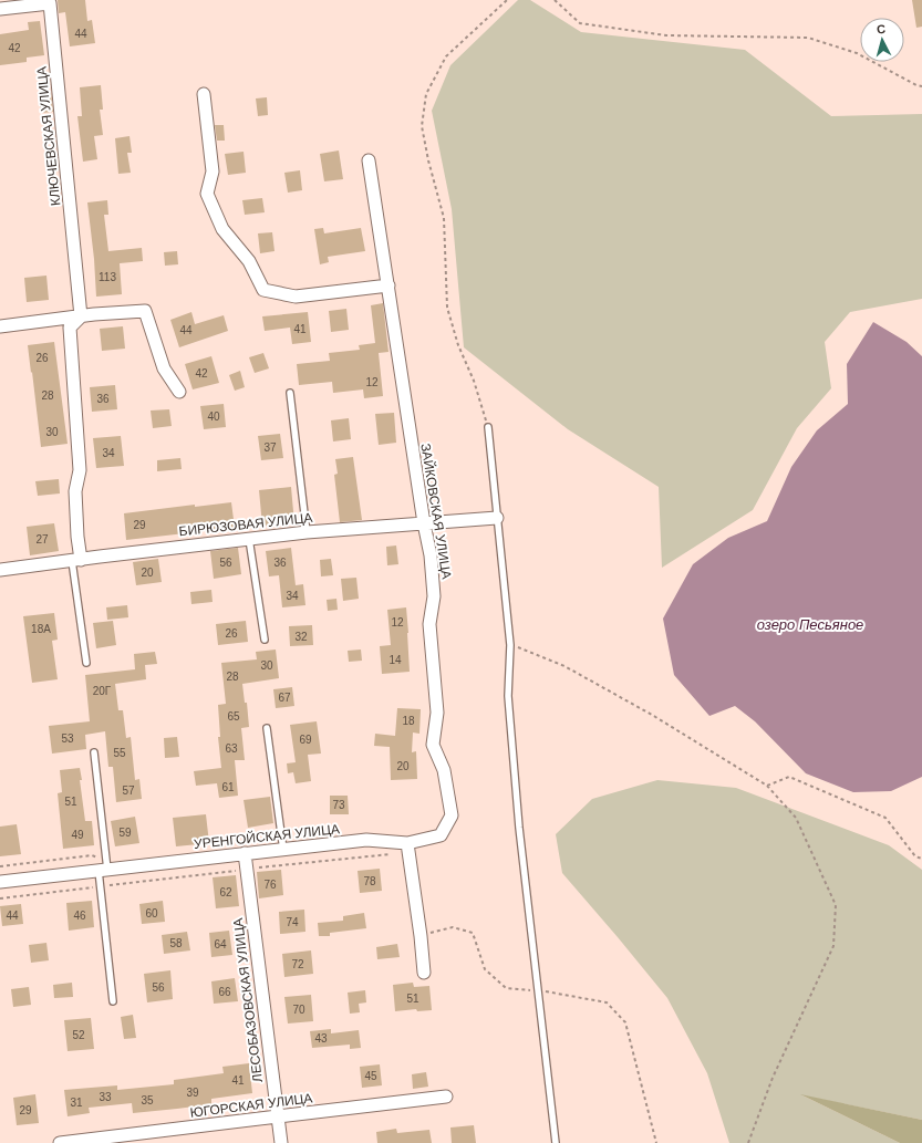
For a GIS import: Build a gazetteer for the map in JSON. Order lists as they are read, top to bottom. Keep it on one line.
{"streets":{"street":["КЛЮЧЕВСКАЯ УЛИЦА","ЗАЙКОВСКАЯ УЛИЦА","БИРЮЗОВАЯ УЛИЦА","УРЕНГОЙСКАЯ УЛИЦА","ЛЕСОБАЗОВСКАЯ УЛИЦА","ЮГОРСКАЯ УЛИЦА"]},"crossings":[["ЗАЙКОВСКАЯ УЛИЦА","БИРЮЗОВАЯ УЛИЦА"],["ЗАЙКОВСКАЯ УЛИЦА","УРЕНГОЙСКАЯ УЛИЦА"],["УРЕНГОЙСКАЯ УЛИЦА","ЛЕСОБАЗОВСКАЯ УЛИЦА"],["ЛЕСОБАЗОВСКАЯ УЛИЦА","ЮГОРСКАЯ УЛИЦА"]],"water":["озеро Песьяное"],"house_numbers":["44","42","113","41","44","26","42","12","28","36","40","30","37","34","29","27","56","36","20","34","12","18А","26","32","14","30","28","20Г","67","65","18","53","69","63","55","20","61","57","51","73","59","49","78","76","62","60","44","46","74","58","64","72","56","66","51","70","52","43","45","41","39","33","35","31","29"],"north":"top"}
